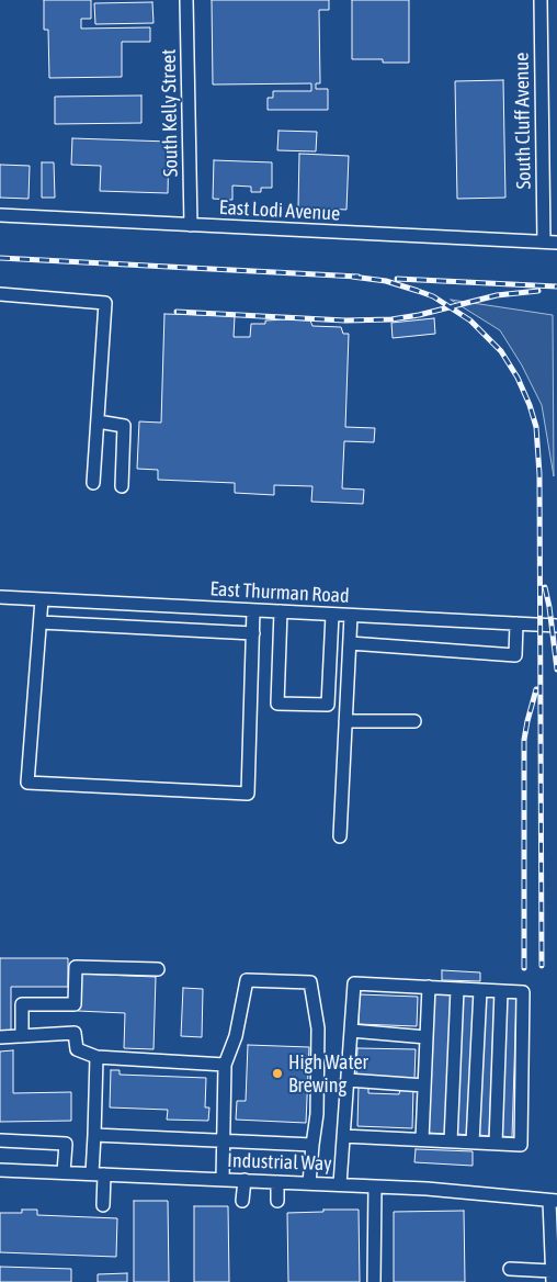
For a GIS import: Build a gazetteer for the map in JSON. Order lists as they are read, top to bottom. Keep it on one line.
{"streets":{"street":["South Kelly Street","South Cluff Avenue","East Lodi Avenue","East Thurman Road","Industrial Way"]},"crossings":[["South Kelly Street","East Lodi Avenue"],["South Cluff Avenue","East Lodi Avenue"]],"places":["High Water Brewing"]}
